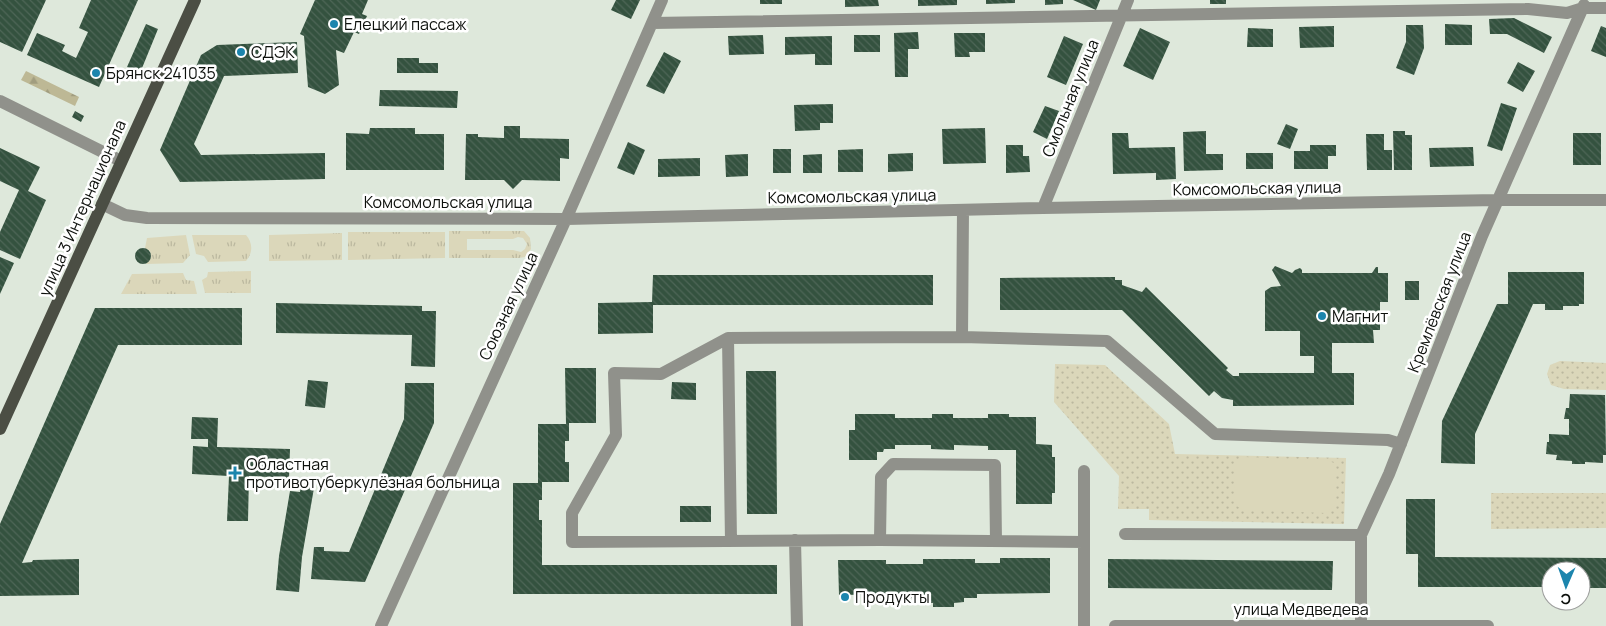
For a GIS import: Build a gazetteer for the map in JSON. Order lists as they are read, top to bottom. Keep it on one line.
{"streets":{"main road":["улица 3 Интернационала"],"street":["Смольная улица","Комсомольская улица","Кремлёвская улица","Союзная улица","улица Медведева"]},"crossings":[["Смольная улица","Комсомольская улица"],["Комсомольская улица","улица 3 Интернационала"],["Комсомольская улица","Кремлёвская улица"],["Комсомольская улица","Союзная улица"],["Кремлёвская улица","улица Медведева"]],"places":{"other":["Елецкий пассаж","СДЭК","Брянск 241035","Магнит","Продукты"],"health":["Областная противотуберкулёзная больница"]},"north":"bottom"}
